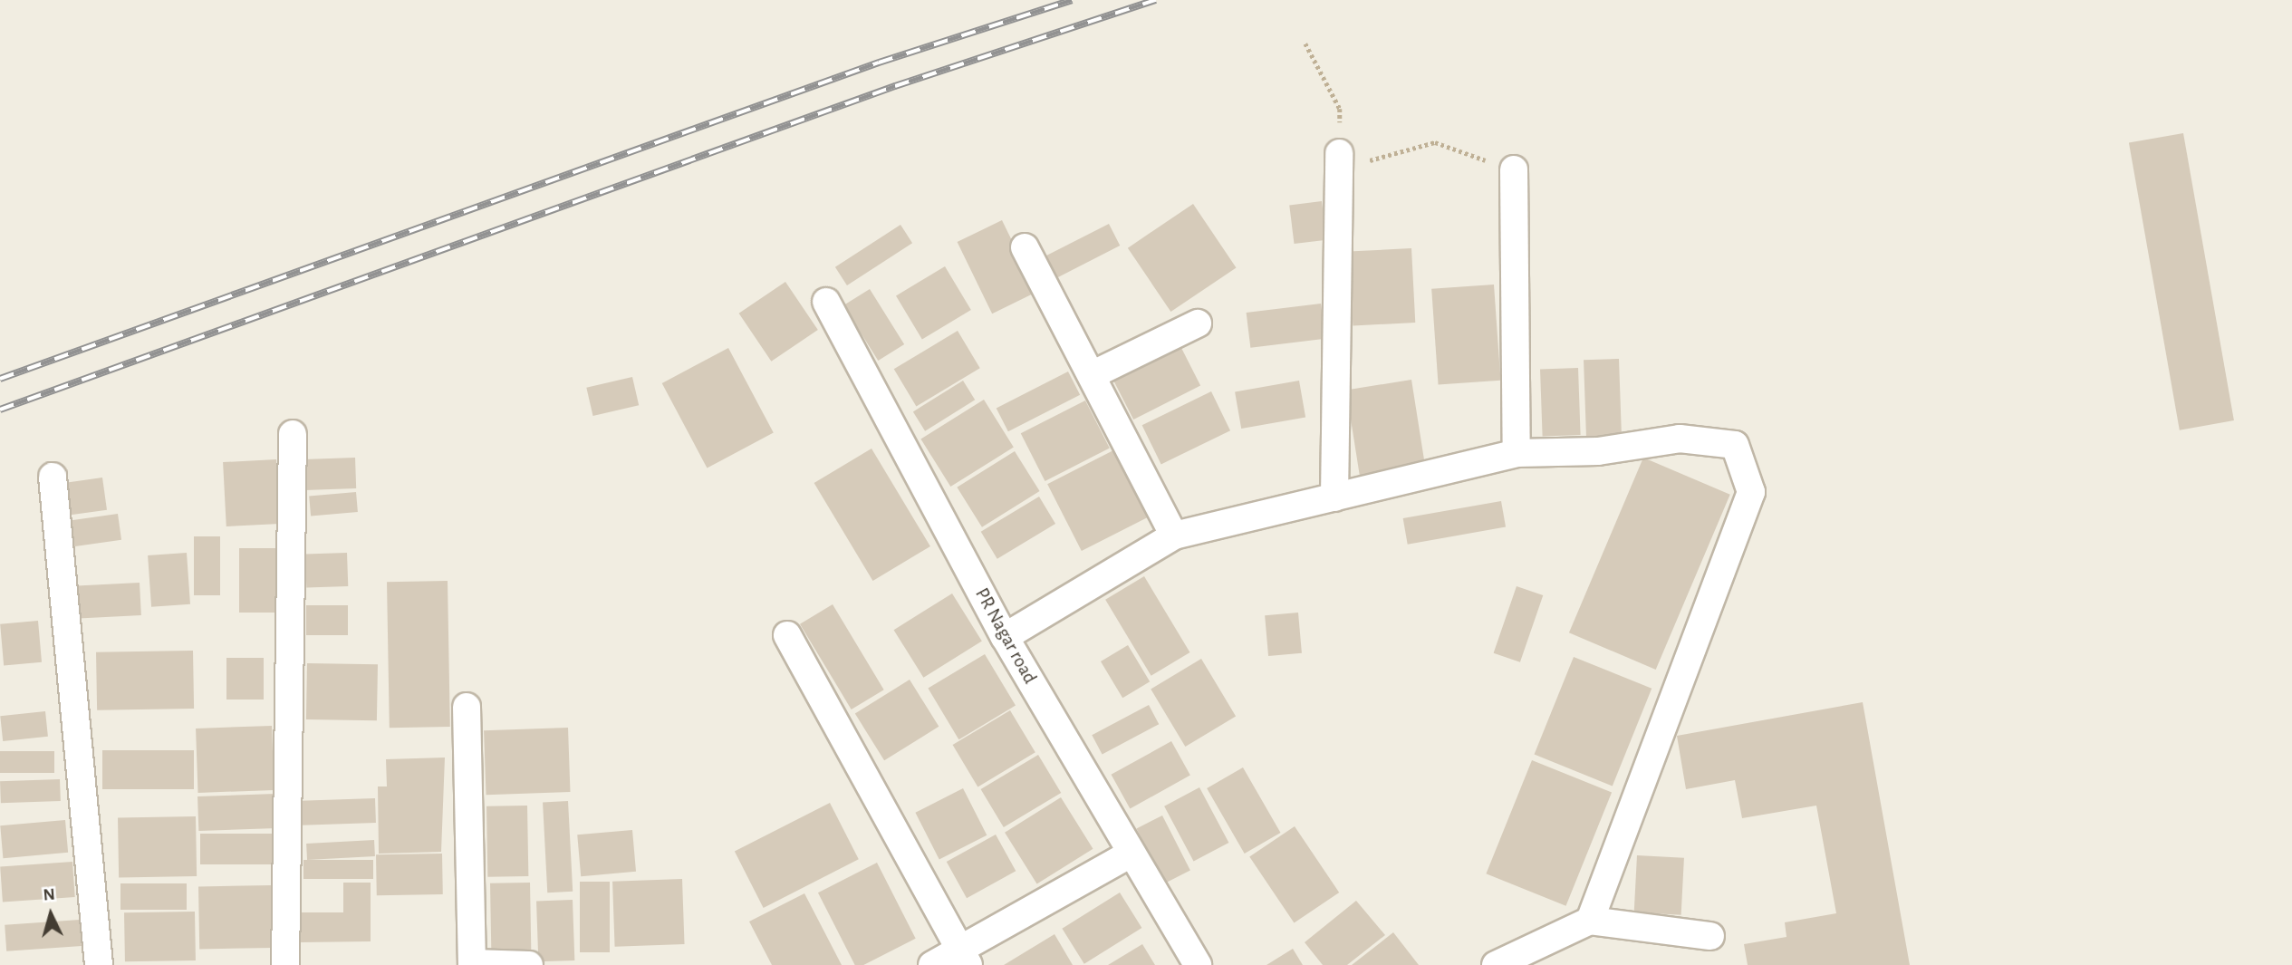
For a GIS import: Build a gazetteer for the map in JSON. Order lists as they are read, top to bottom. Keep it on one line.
{"streets":{"street":["PR Nagar road"]},"north":"top"}
